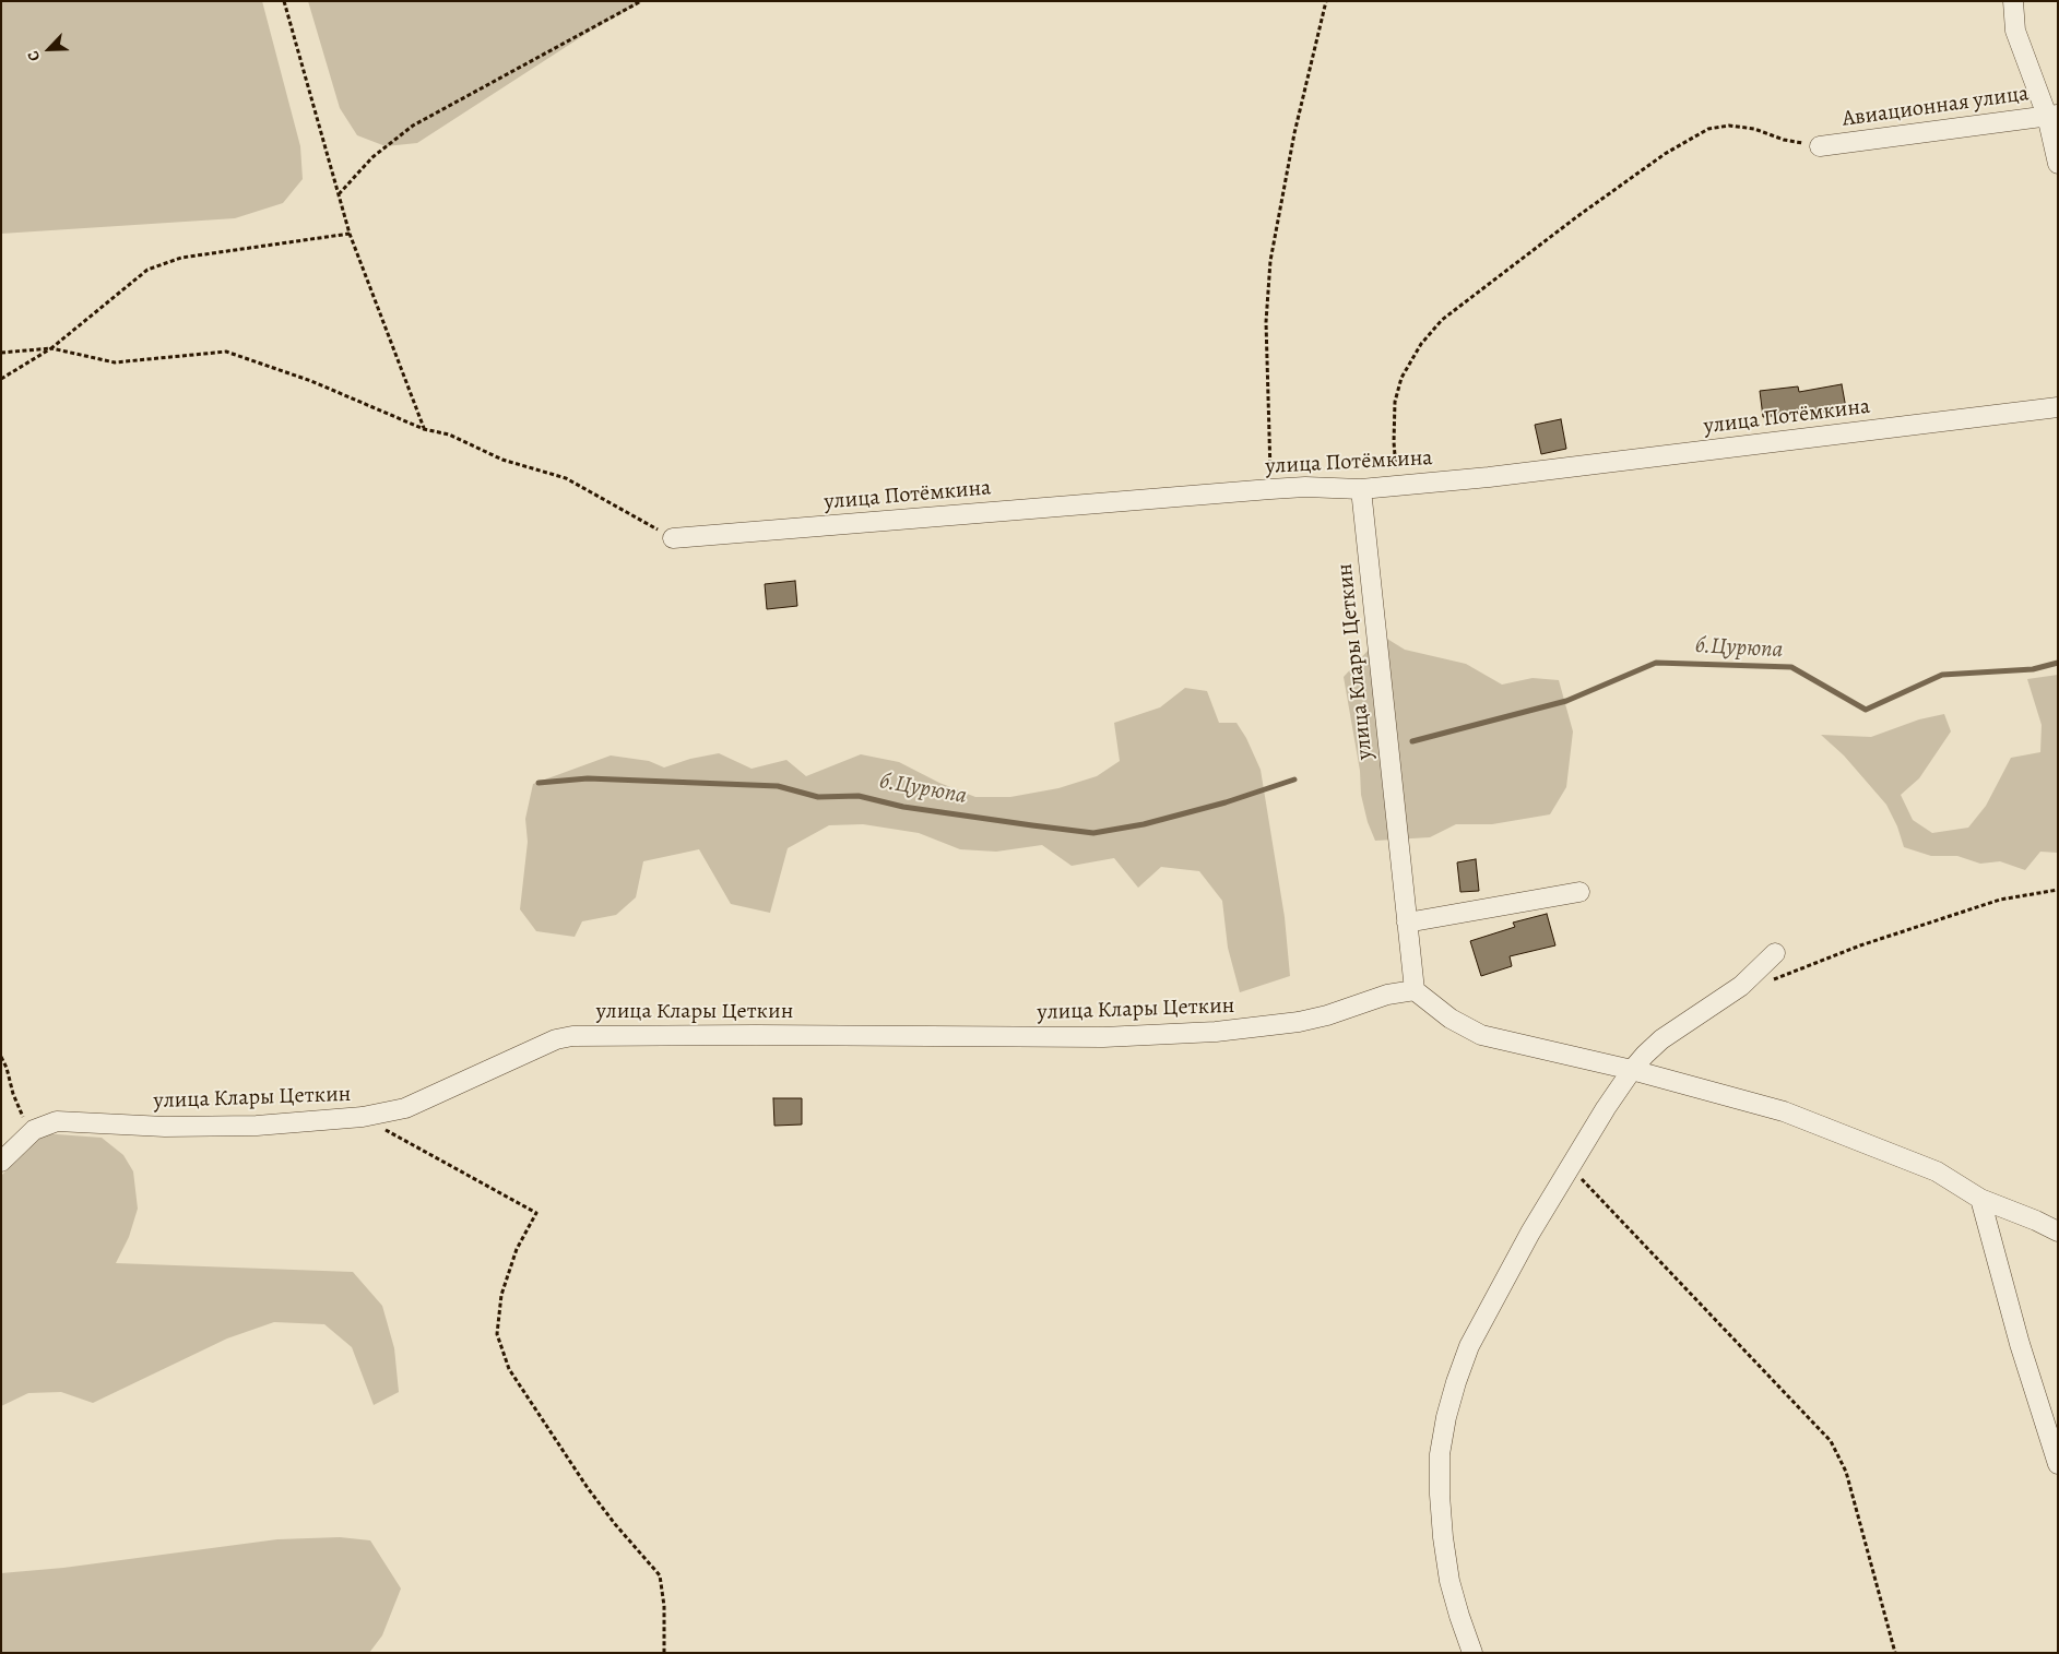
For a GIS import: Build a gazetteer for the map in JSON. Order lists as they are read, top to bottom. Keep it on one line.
{"streets":{"street":["Авиационная улица","улица Потёмкина","улица Клары Цеткин"]},"crossings":[["улица Потёмкина","улица Клары Цеткин"]],"water":["б.Цурюпа"],"north":"bottom left"}
